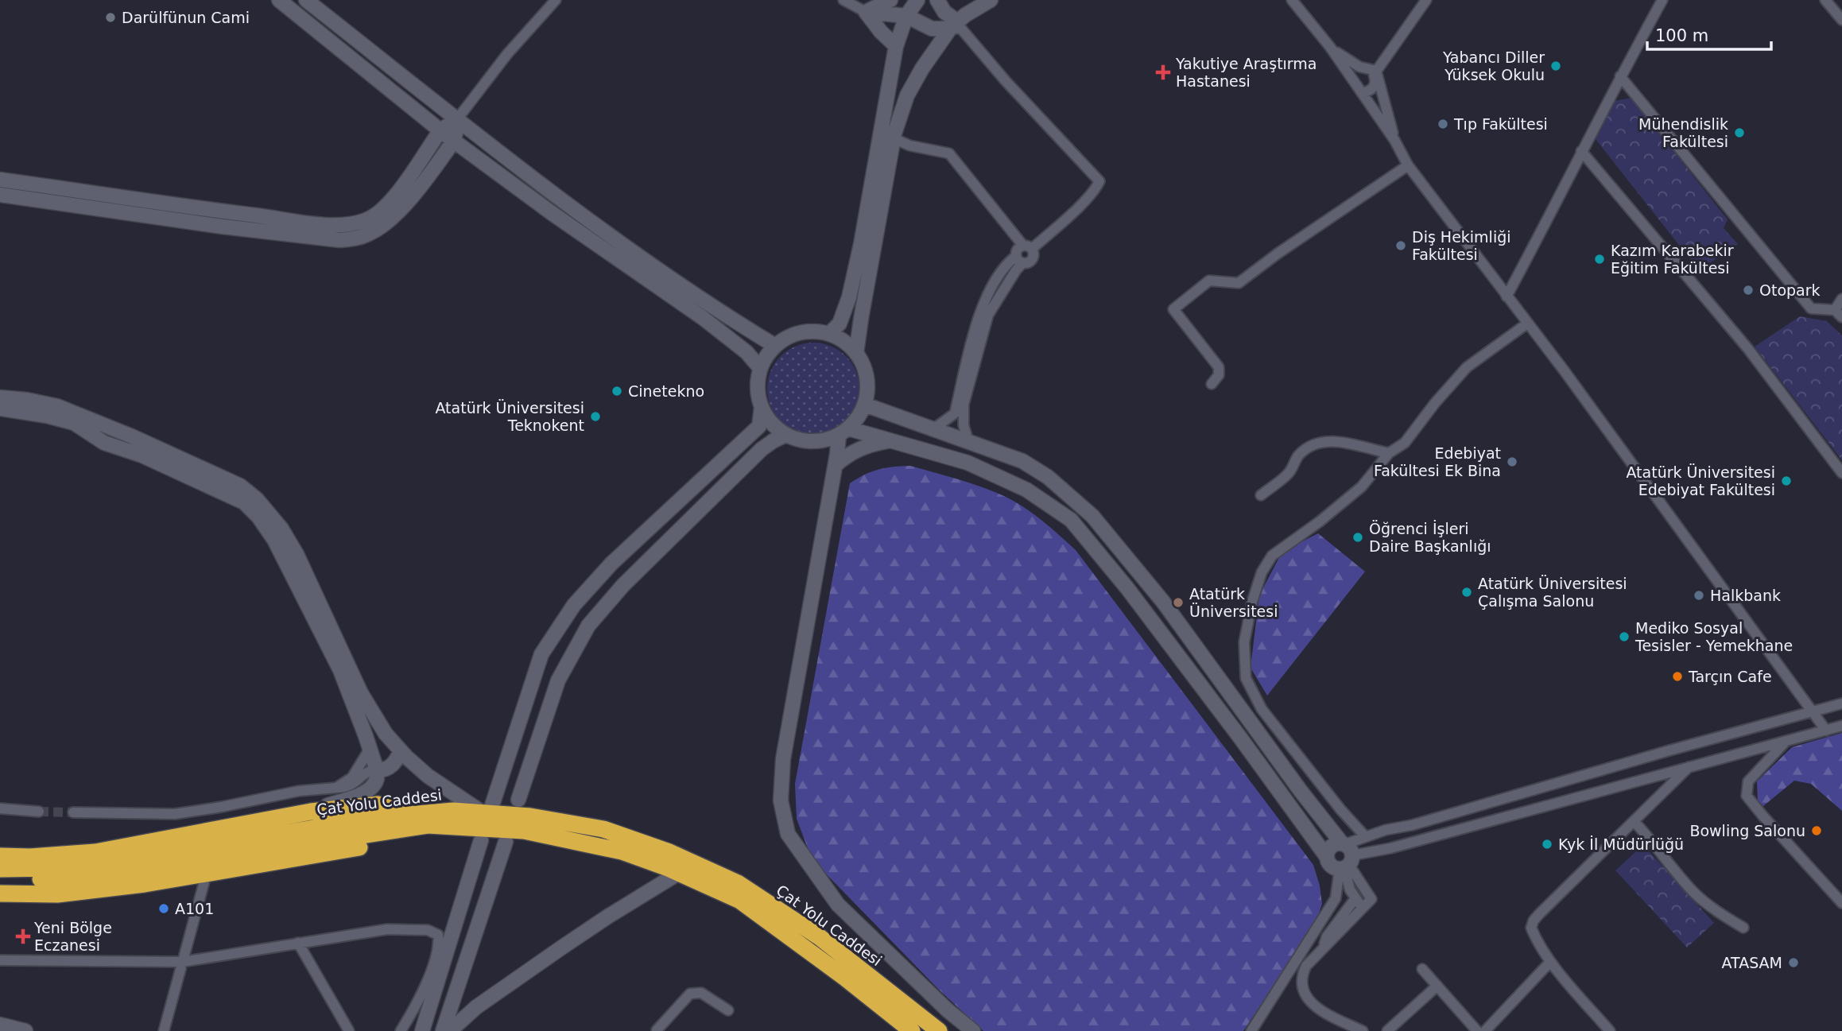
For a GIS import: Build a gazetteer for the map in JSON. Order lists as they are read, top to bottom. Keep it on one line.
{"streets":{"highway":["Çat Yolu Caddesi"]},"places":{"other":["Darülfünun Cami","Yabancı Diller Yüksek Okulu","Tıp Fakültesi","Mühendislik Fakültesi","Diş Hekimliği Fakültesi","Kazım Karabekir Eğitim Fakültesi","Otopark","Cinetekno","Atatürk Üniversitesi Teknokent","Edebiyat Fakültesi Ek Bina","Atatürk Üniversitesi Edebiyat Fakültesi","Öğrenci İşleri Daire Başkanlığı","Atatürk Üniversitesi Çalışma Salonu","Halkbank","Atatürk Üniversitesi","Mediko Sosyal Tesisler - Yemekhane","Tarçın Cafe","Bowling Salonu","Kyk İl Müdürlüğü","A101","ATASAM"],"health":["Yakutiye Araştırma Hastanesi","Yeni Bölge Eczanesi"]},"scale_bar":"100 m"}
